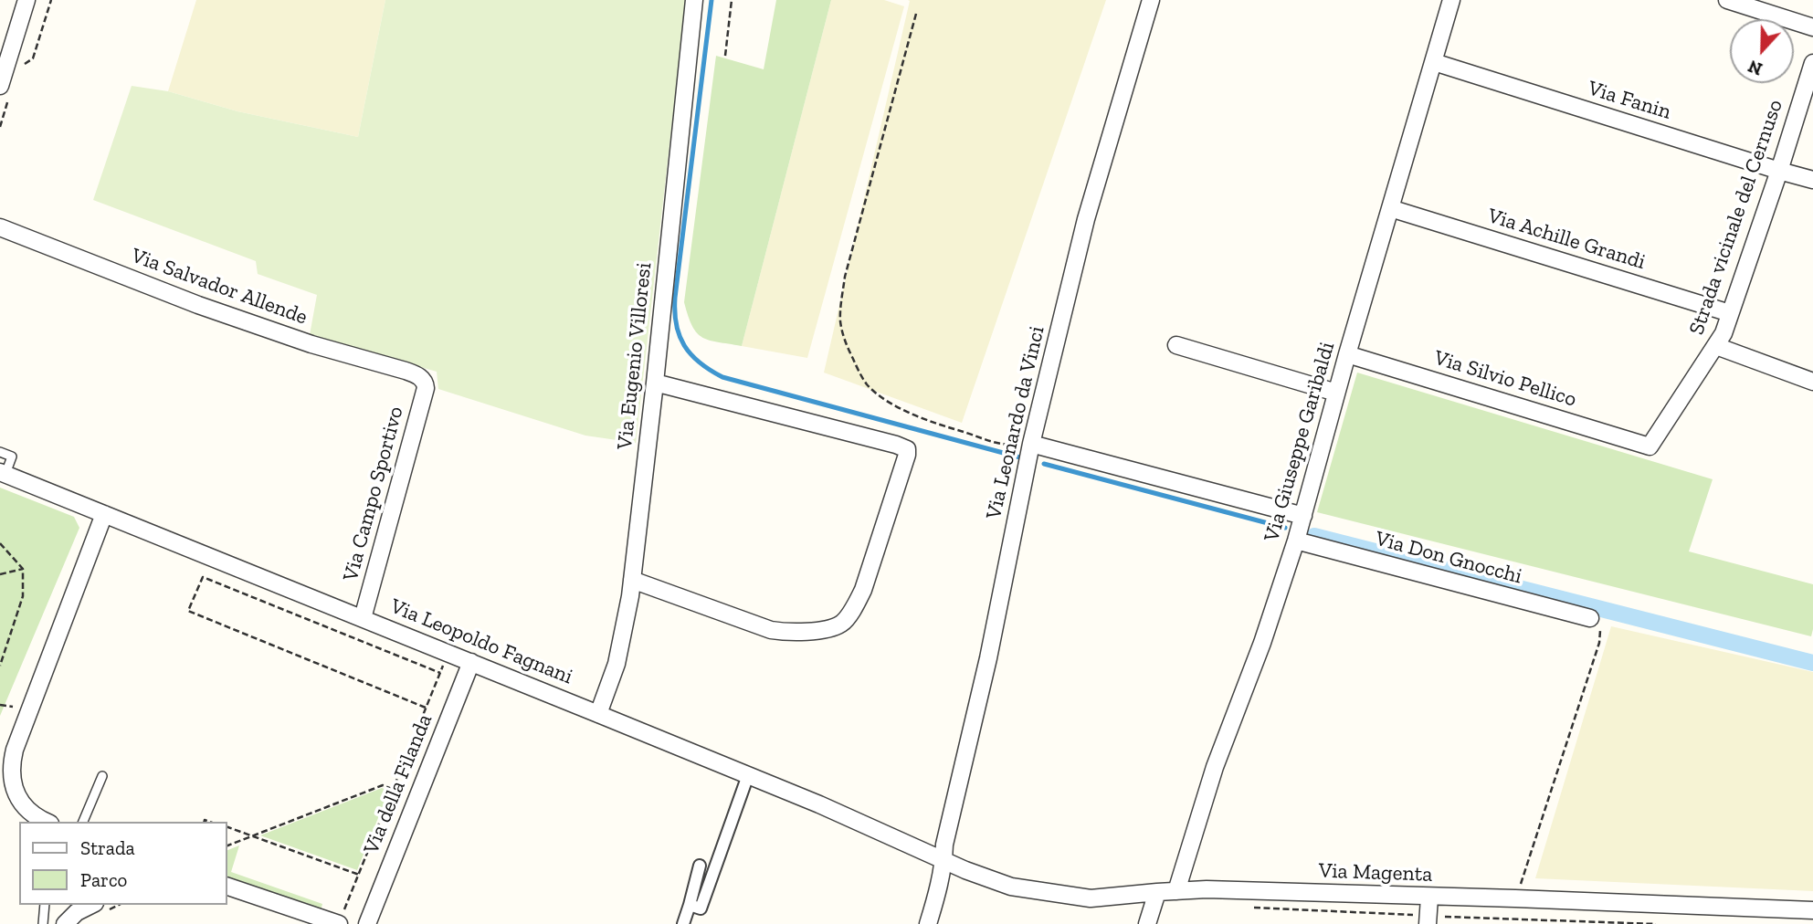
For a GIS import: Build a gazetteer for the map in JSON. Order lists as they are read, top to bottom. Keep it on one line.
{"streets":{"street":["Via Fanin","Strada vicinale del Cernuso","Via Achille Grandi","Via Salvador Allende","Via Eugenio Villoresi","Via Silvio Pellico","Via Leonardo da Vinci","Via Giuseppe Garibaldi","Via Campo Sportivo","Via Don Gnocchi","Via Leopoldo Fagnani","Via della Filanda","Via Magenta"]},"crossings":[["Via Fanin","Strada vicinale del Cernuso"],["Via Fanin","Via Giuseppe Garibaldi"],["Strada vicinale del Cernuso","Via Achille Grandi"],["Strada vicinale del Cernuso","Via Silvio Pellico"],["Via Achille Grandi","Via Giuseppe Garibaldi"],["Via Salvador Allende","Via Campo Sportivo"],["Via Eugenio Villoresi","Via Leopoldo Fagnani"],["Via Silvio Pellico","Via Giuseppe Garibaldi"],["Via Leonardo da Vinci","Via Leopoldo Fagnani"],["Via Leonardo da Vinci","Via Magenta"],["Via Giuseppe Garibaldi","Via Don Gnocchi"],["Via Giuseppe Garibaldi","Via Magenta"],["Via Campo Sportivo","Via Leopoldo Fagnani"],["Via Leopoldo Fagnani","Via della Filanda"],["Via Leopoldo Fagnani","Via Magenta"]],"legend":["Strada","Parco"],"north":"bottom"}
